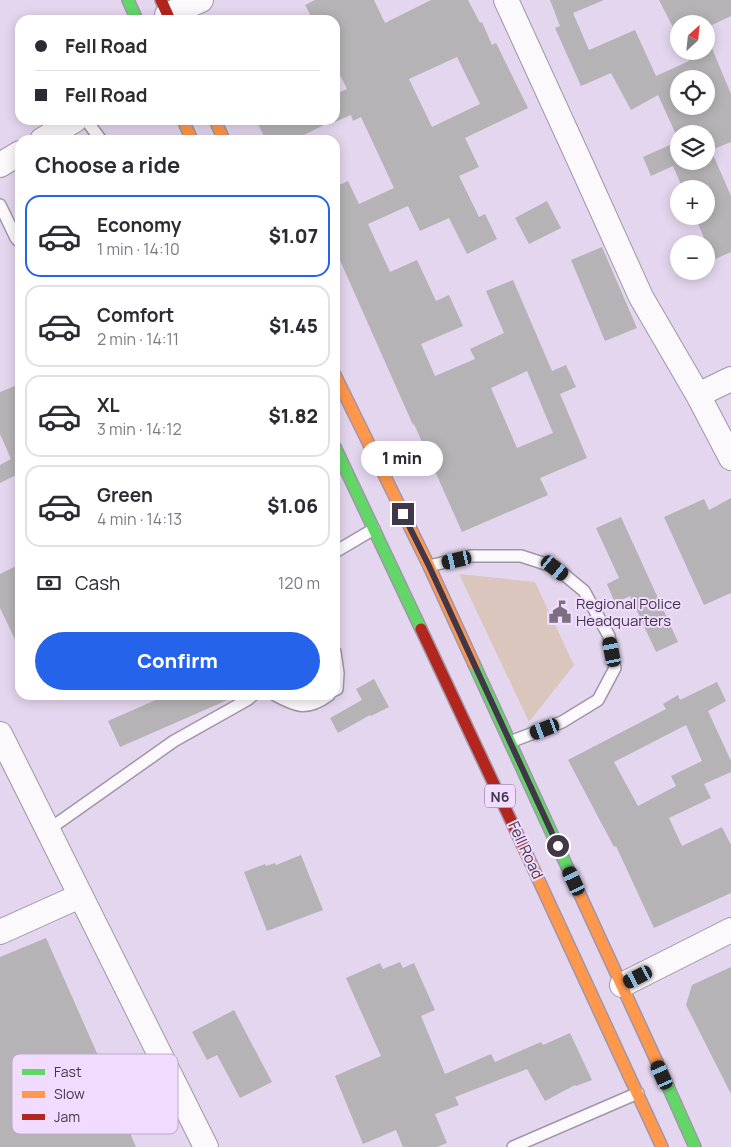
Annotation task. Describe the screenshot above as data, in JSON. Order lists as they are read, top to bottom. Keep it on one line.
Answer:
{"streets":{"main road":["N6","Fell Road"]},"places":{"public building":["Regional Police Headquarters"]},"legend":["Fast","Slow","Jam"],"north":"top right","page":{"map_buttons":["+","−"],"banner":["Fell Road","Fell Road"],"heading":"Choose a ride","list":[{"name":"Economy","note":"1 min · 14:10","value":"$1.07"},{"name":"Comfort","note":"2 min · 14:11","value":"$1.45"},{"name":"XL","note":"3 min · 14:12","value":"$1.82"},{"name":"Green","note":"4 min · 14:13","value":"$1.06"}],"bubble":"1 min","pay":["Cash","120 m"],"buttons":"Confirm"}}
